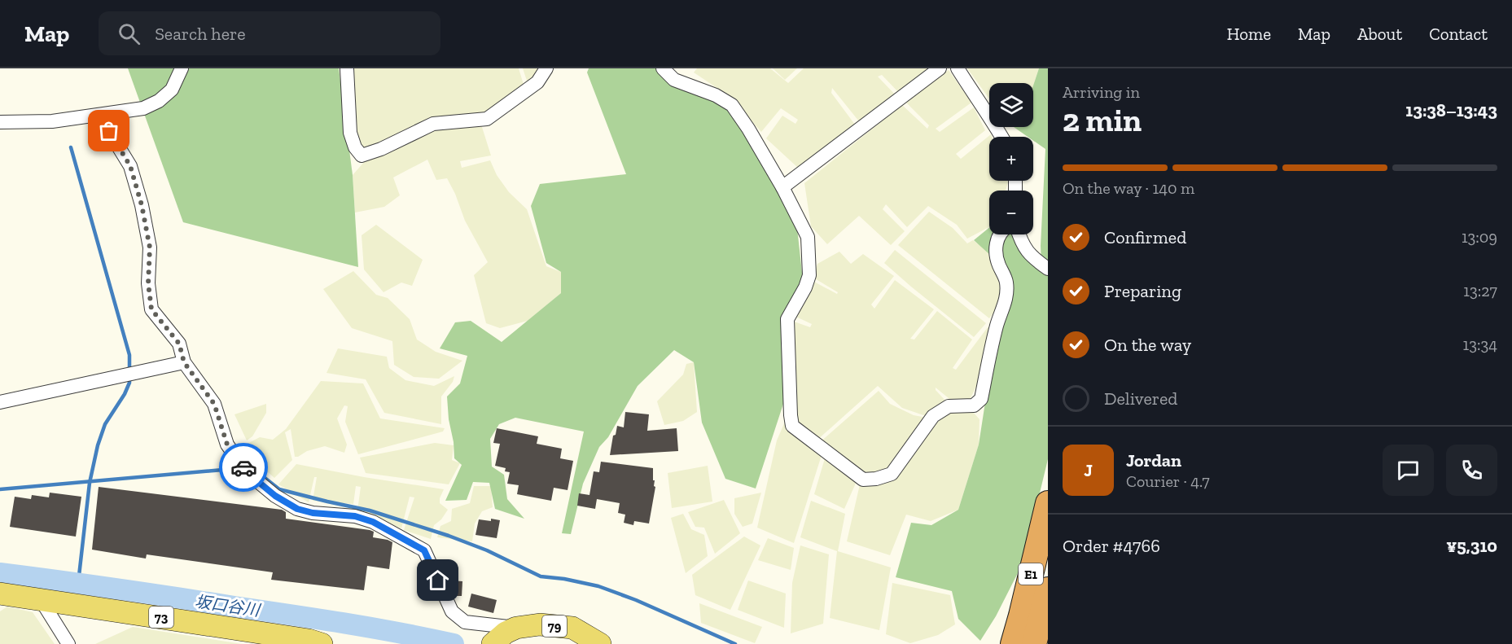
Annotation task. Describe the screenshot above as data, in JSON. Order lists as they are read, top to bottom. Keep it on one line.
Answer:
{"streets":{"highway":["E1"],"main road":["73","79"]},"water":["坂口谷川"],"page":{"header":"Map","search":"Search here","nav":["Home","Map","About","Contact"],"heading":["2 min","Arriving in","13:38–13:43"],"panel":["Jordan","Courier · 4.7","Order #4766","¥5,310"],"map_buttons":["+","−"],"bar":"On the way · 140 m","list":[["Confirmed","13:09"],["Preparing","13:27"],["On the way","13:34"],"Delivered"],"round":"J"}}
